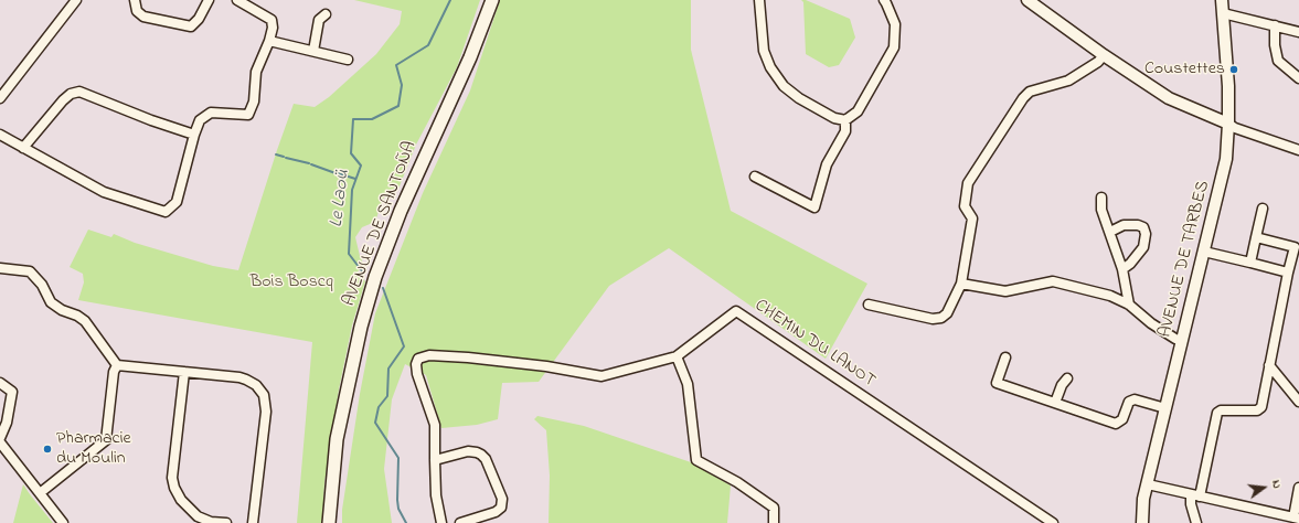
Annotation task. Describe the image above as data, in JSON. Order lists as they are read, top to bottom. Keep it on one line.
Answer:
{"streets":{"main road":["AVENUE DE SANTOÑA"],"street":["AVENUE DE TARBES","CHEMIN DU LANOT"]},"water":["Le Laoü"],"parks":["Bois Boscq"],"places":["Coustettes","Pharmacie du Moulin"],"north":"right"}
